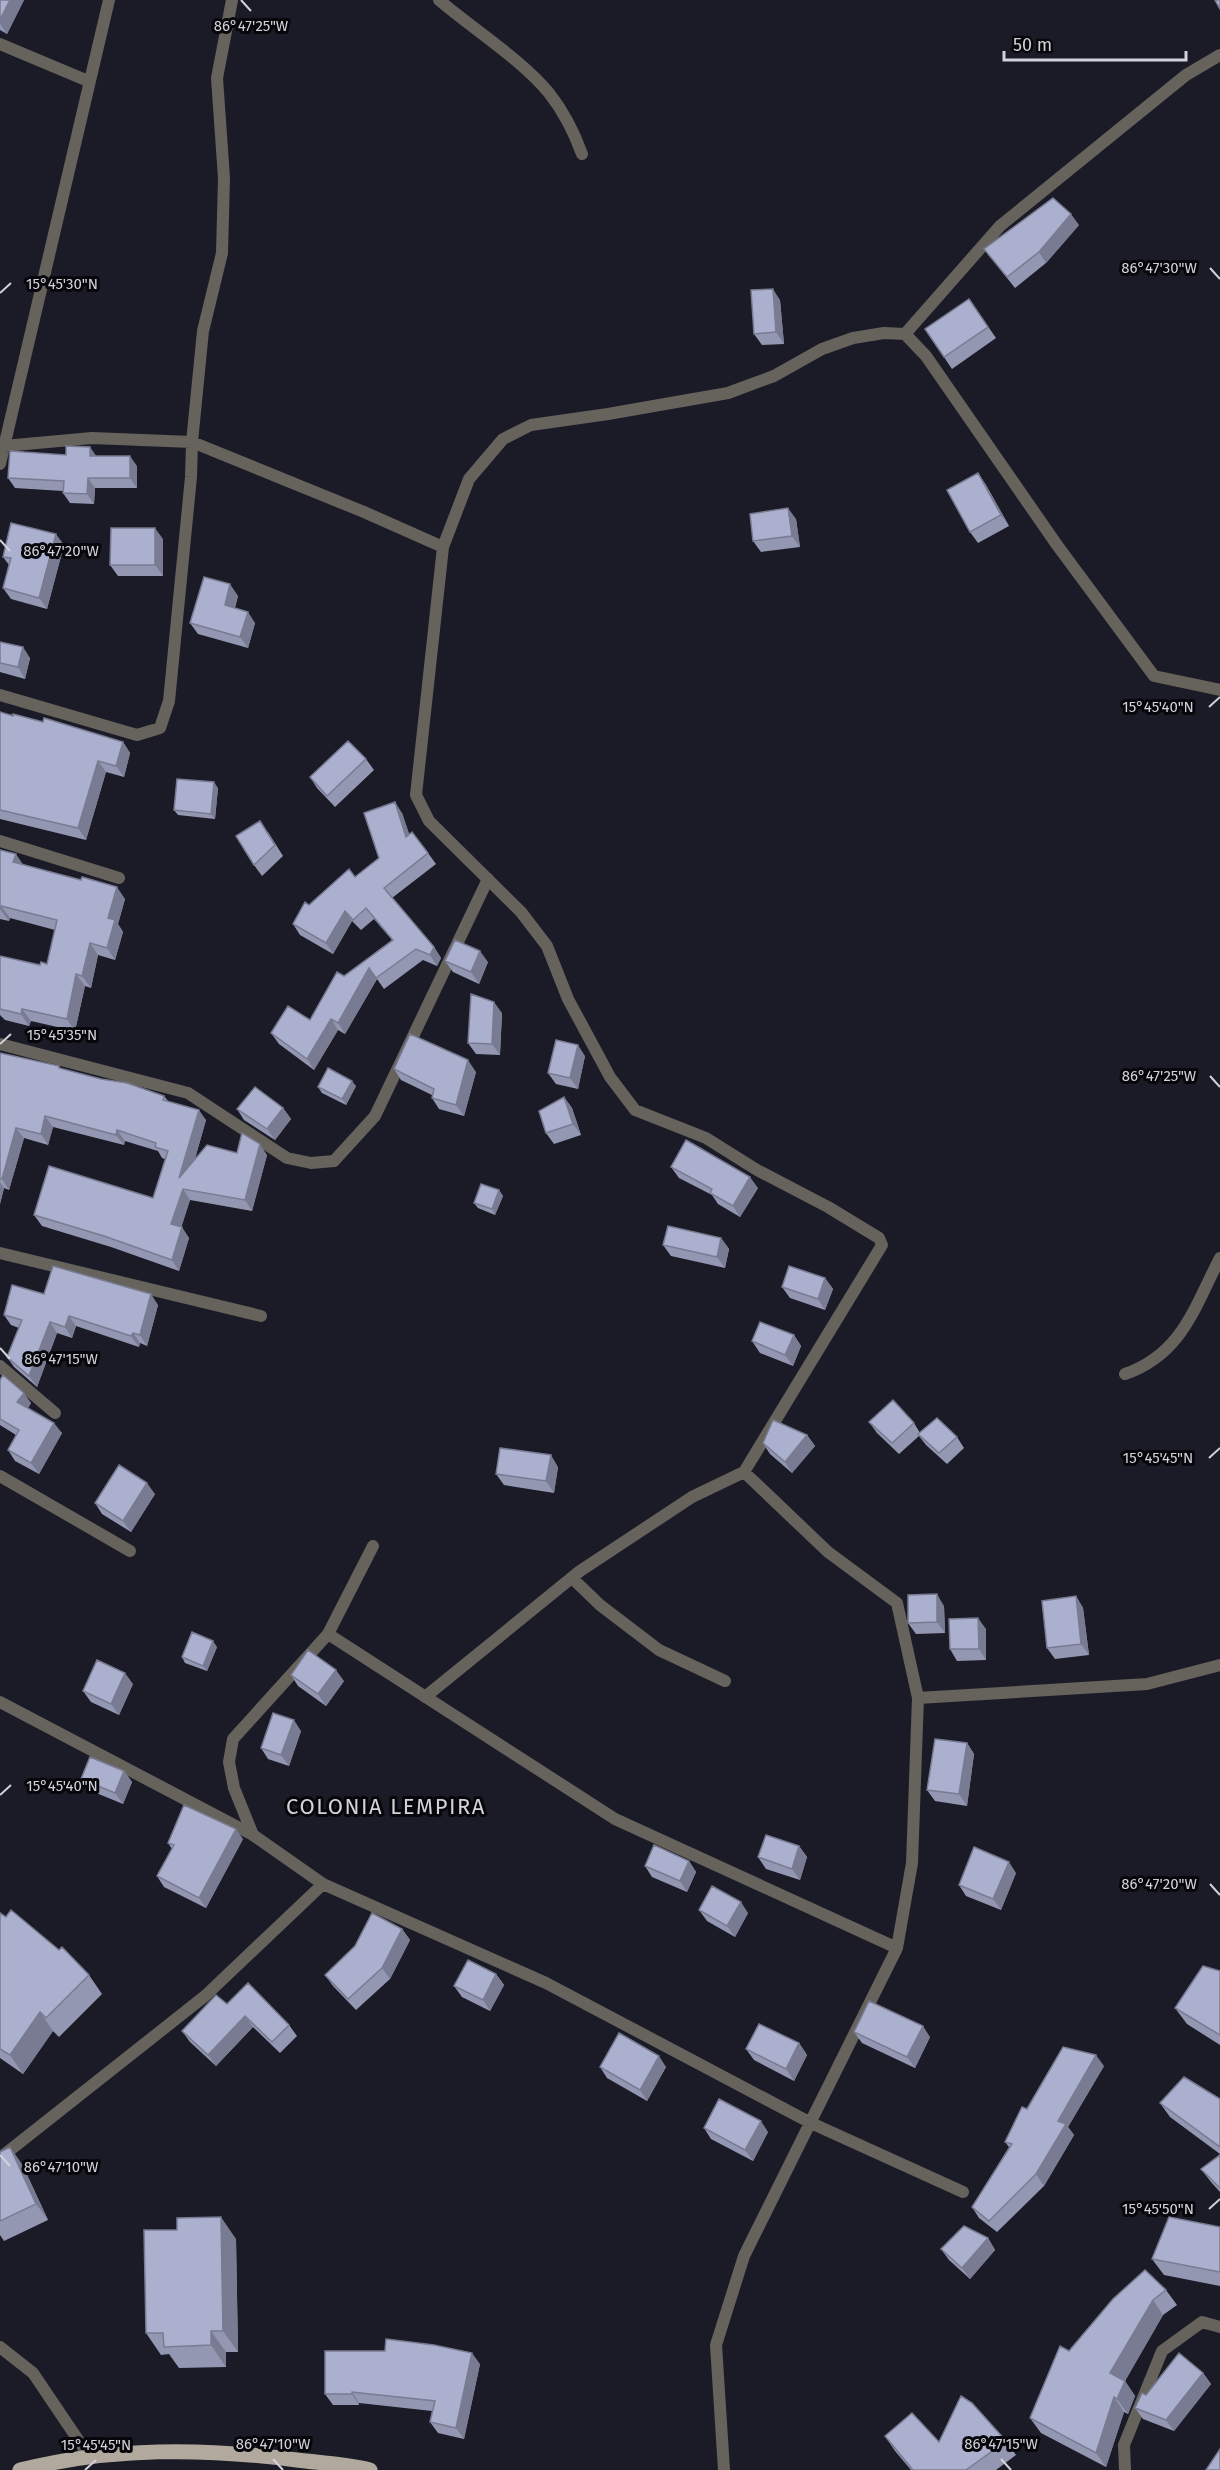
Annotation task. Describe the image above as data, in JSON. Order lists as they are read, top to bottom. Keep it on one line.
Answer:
{"districts":["COLONIA LEMPIRA"],"scale_bar":"50 m","coordinates":["86°47'25\"W","86°47'30\"W","15°45'30\"N","86°47'20\"W","15°45'40\"N","15°45'35\"N","86°47'15\"W","15°45'45\"N","86°47'10\"W","15°45'50\"N"]}
